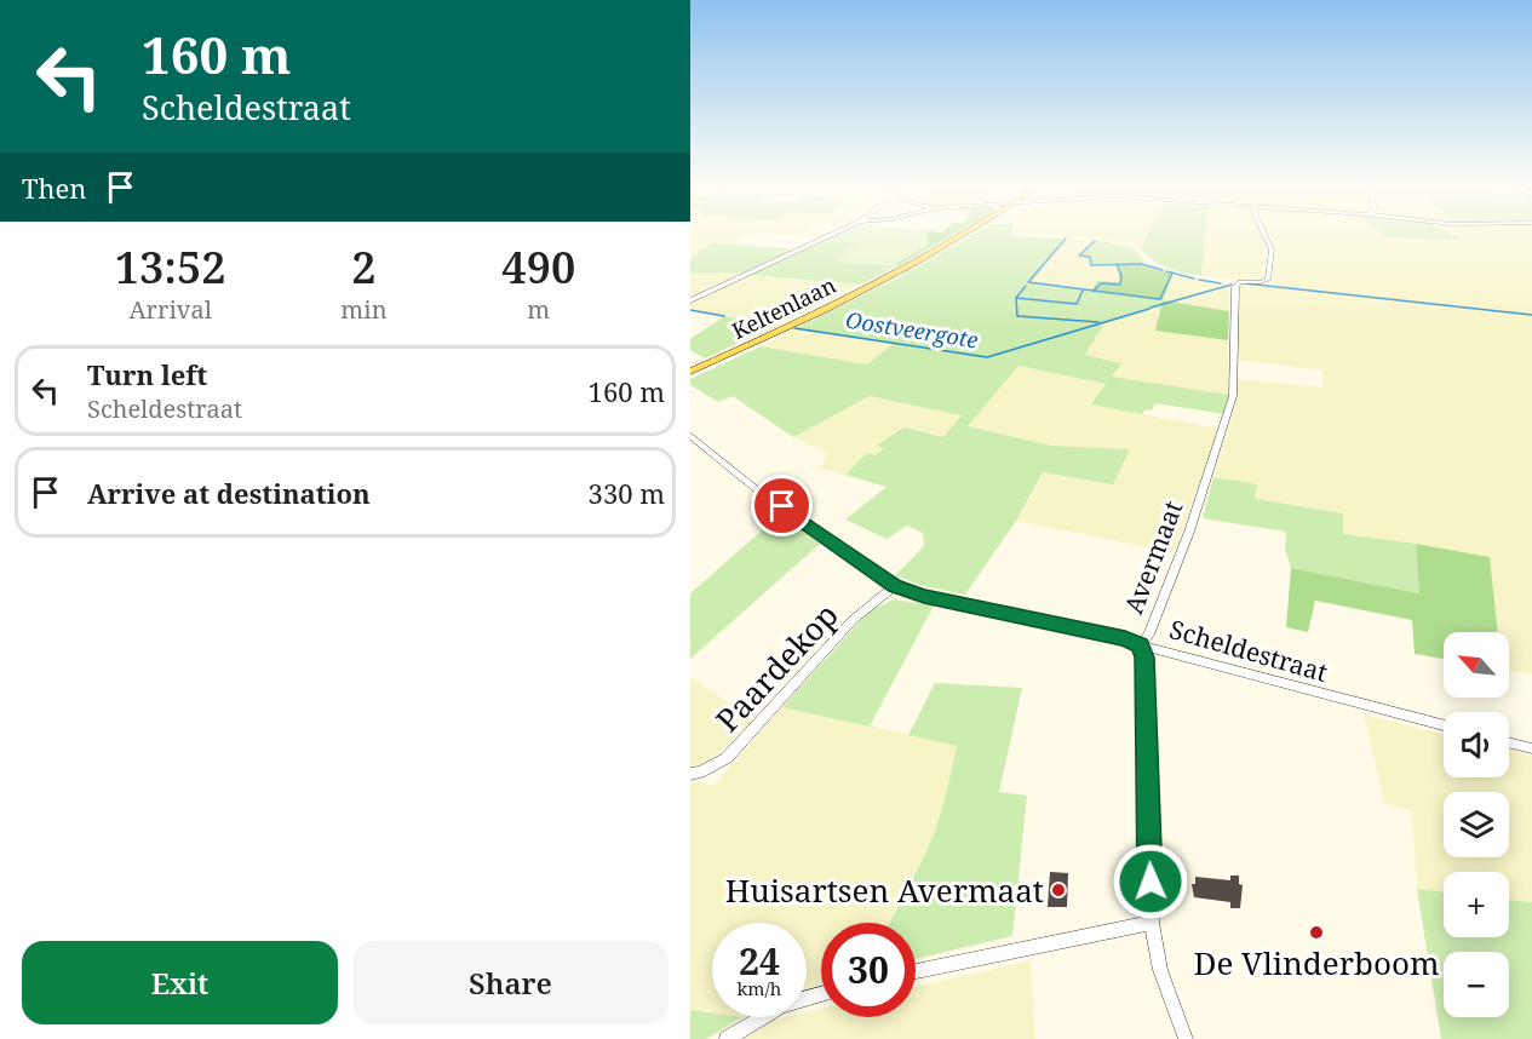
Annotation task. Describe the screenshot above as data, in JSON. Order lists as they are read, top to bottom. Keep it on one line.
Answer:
{"streets":{"main road":["Keltenlaan"],"street":["Avermaat","Scheldestraat","Paardekop"]},"crossings":[["Avermaat","Scheldestraat"],["Scheldestraat","Paardekop"]],"water":["Oostveergote"],"places":["Huisartsen Avermaat","De Vlinderboom"],"north":"top left","page":{"turn":["160 m","Scheldestraat"],"then":"Then","eta":["13:52","Arrival","2","min","490","m"],"list":[{"name":"Turn left","note":"Scheldestraat","value":"160 m"},{"name":"Arrive at destination","value":"330 m"}],"map_buttons":["+","−"],"speed":"24 km/h","limit":"30","buttons":["Exit","Share"]}}
